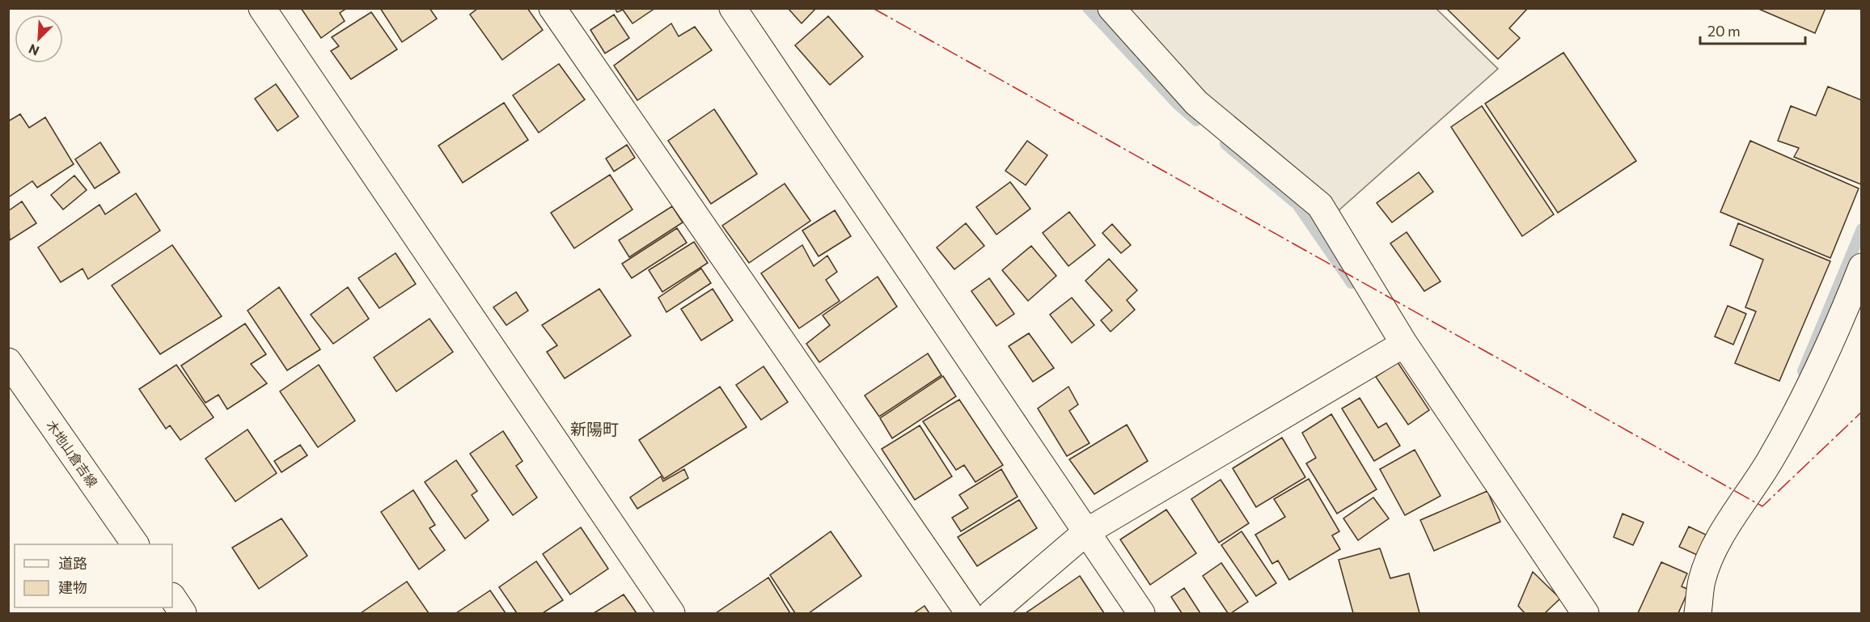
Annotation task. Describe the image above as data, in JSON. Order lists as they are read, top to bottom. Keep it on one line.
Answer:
{"streets":{"street":["木地山倉吉線"]},"districts":["新陽町"],"legend":["道路","建物"],"scale_bar":"20 m","north":"bottom left"}
